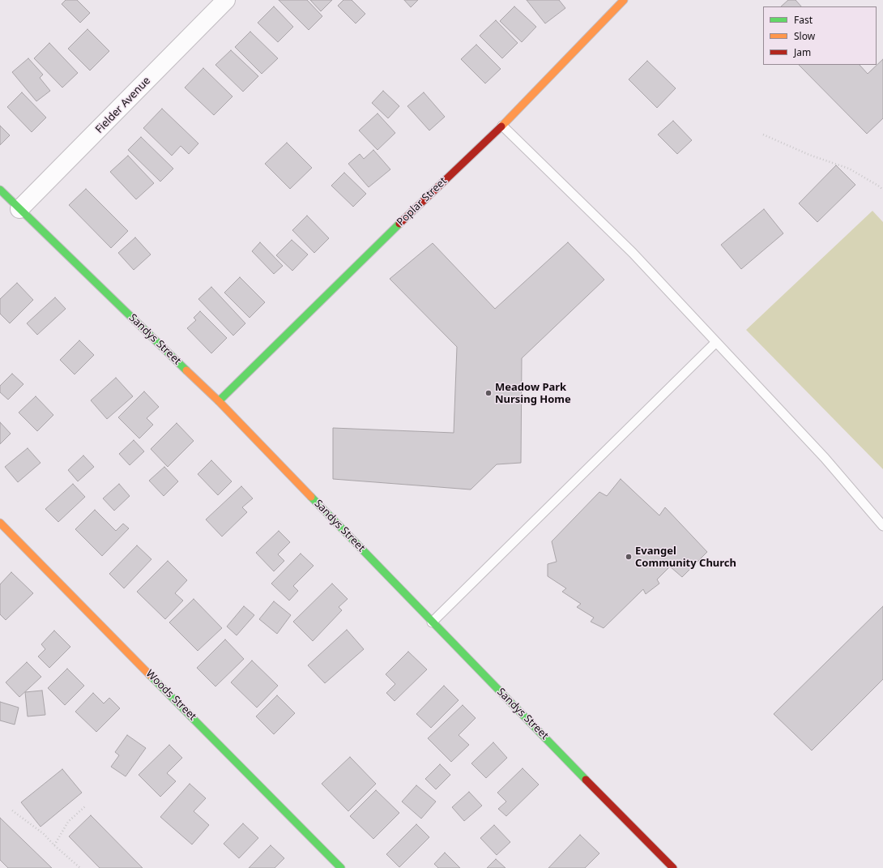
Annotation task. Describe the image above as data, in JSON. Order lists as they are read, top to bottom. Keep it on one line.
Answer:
{"streets":{"street":["Fielder Avenue","Poplar Street","Sandys Street","Woods Street"]},"crossings":[["Fielder Avenue","Sandys Street"],["Poplar Street","Sandys Street"]],"places":["Meadow Park Nursing Home","Evangel Community Church"],"legend":["Fast","Slow","Jam"]}
